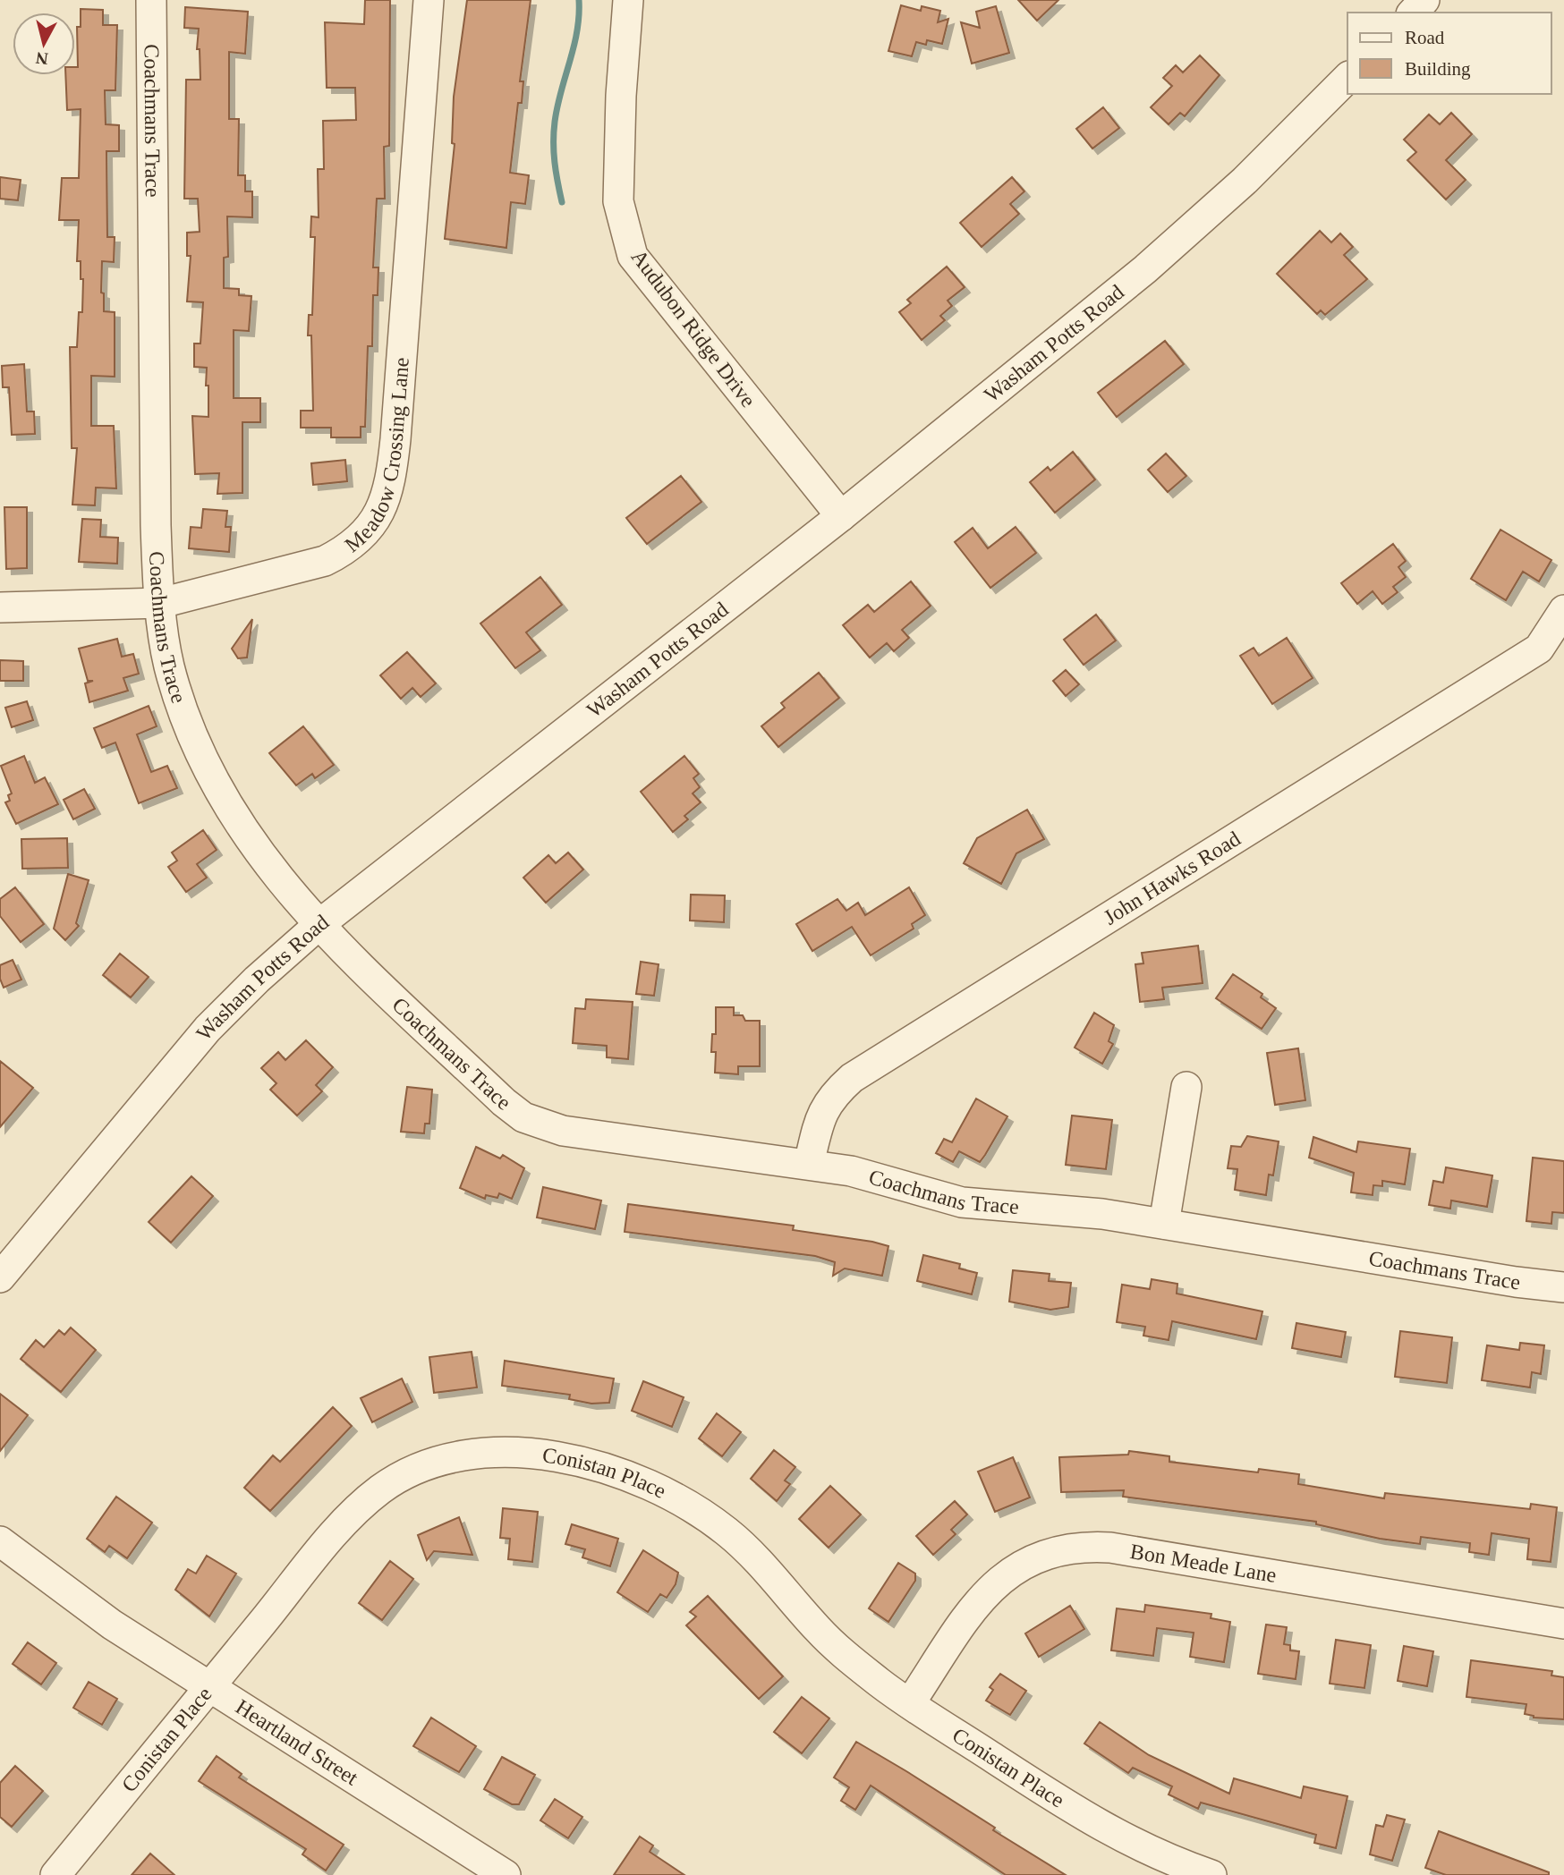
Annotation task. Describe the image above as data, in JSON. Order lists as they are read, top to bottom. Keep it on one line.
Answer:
{"streets":{"street":["Coachmans Trace","Audubon Ridge Drive","Washam Potts Road","Meadow Crossing Lane","John Hawks Road","Conistan Place","Bon Meade Lane","Heartland Street"]},"crossings":[["Coachmans Trace","Washam Potts Road"],["Coachmans Trace","Meadow Crossing Lane"],["Coachmans Trace","John Hawks Road"],["Audubon Ridge Drive","Washam Potts Road"],["Conistan Place","Bon Meade Lane"],["Conistan Place","Heartland Street"]],"legend":["Road","Building"],"north":"bottom"}
